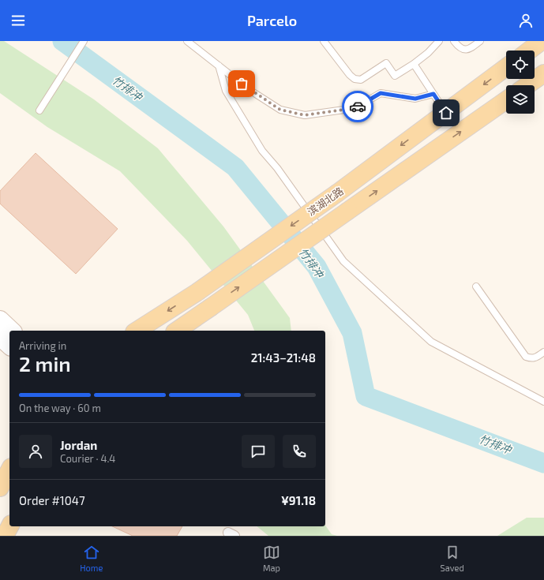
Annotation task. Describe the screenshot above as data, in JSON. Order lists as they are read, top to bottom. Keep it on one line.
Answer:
{"streets":{"main road":["滨湖北路"]},"water":["竹排冲"],"page":{"header":"Parcelo","heading":["2 min","Arriving in","21:43–21:48"],"panel":["Jordan","Courier · 4.4","Order #1047","¥91.18"],"bar":"On the way · 60 m","tabs":["Home","Map","Saved"]}}
